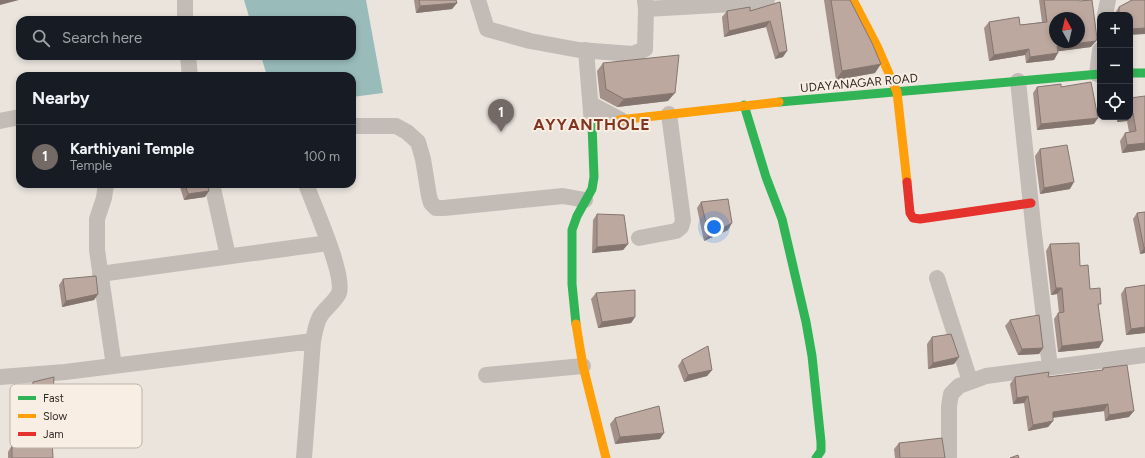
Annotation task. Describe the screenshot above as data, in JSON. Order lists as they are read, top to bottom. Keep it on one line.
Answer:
{"streets":{"street":["UDAYANAGAR ROAD"]},"districts":["AYYANTHOLE"],"legend":["Fast","Slow","Jam"],"north":"top","page":{"map_buttons":["+","−"],"search":"Search here","heading":"Nearby","pins":"1","list":[{"mark":"1","name":"Karthiyani Temple","note":"Temple","value":"100 m"}]}}
